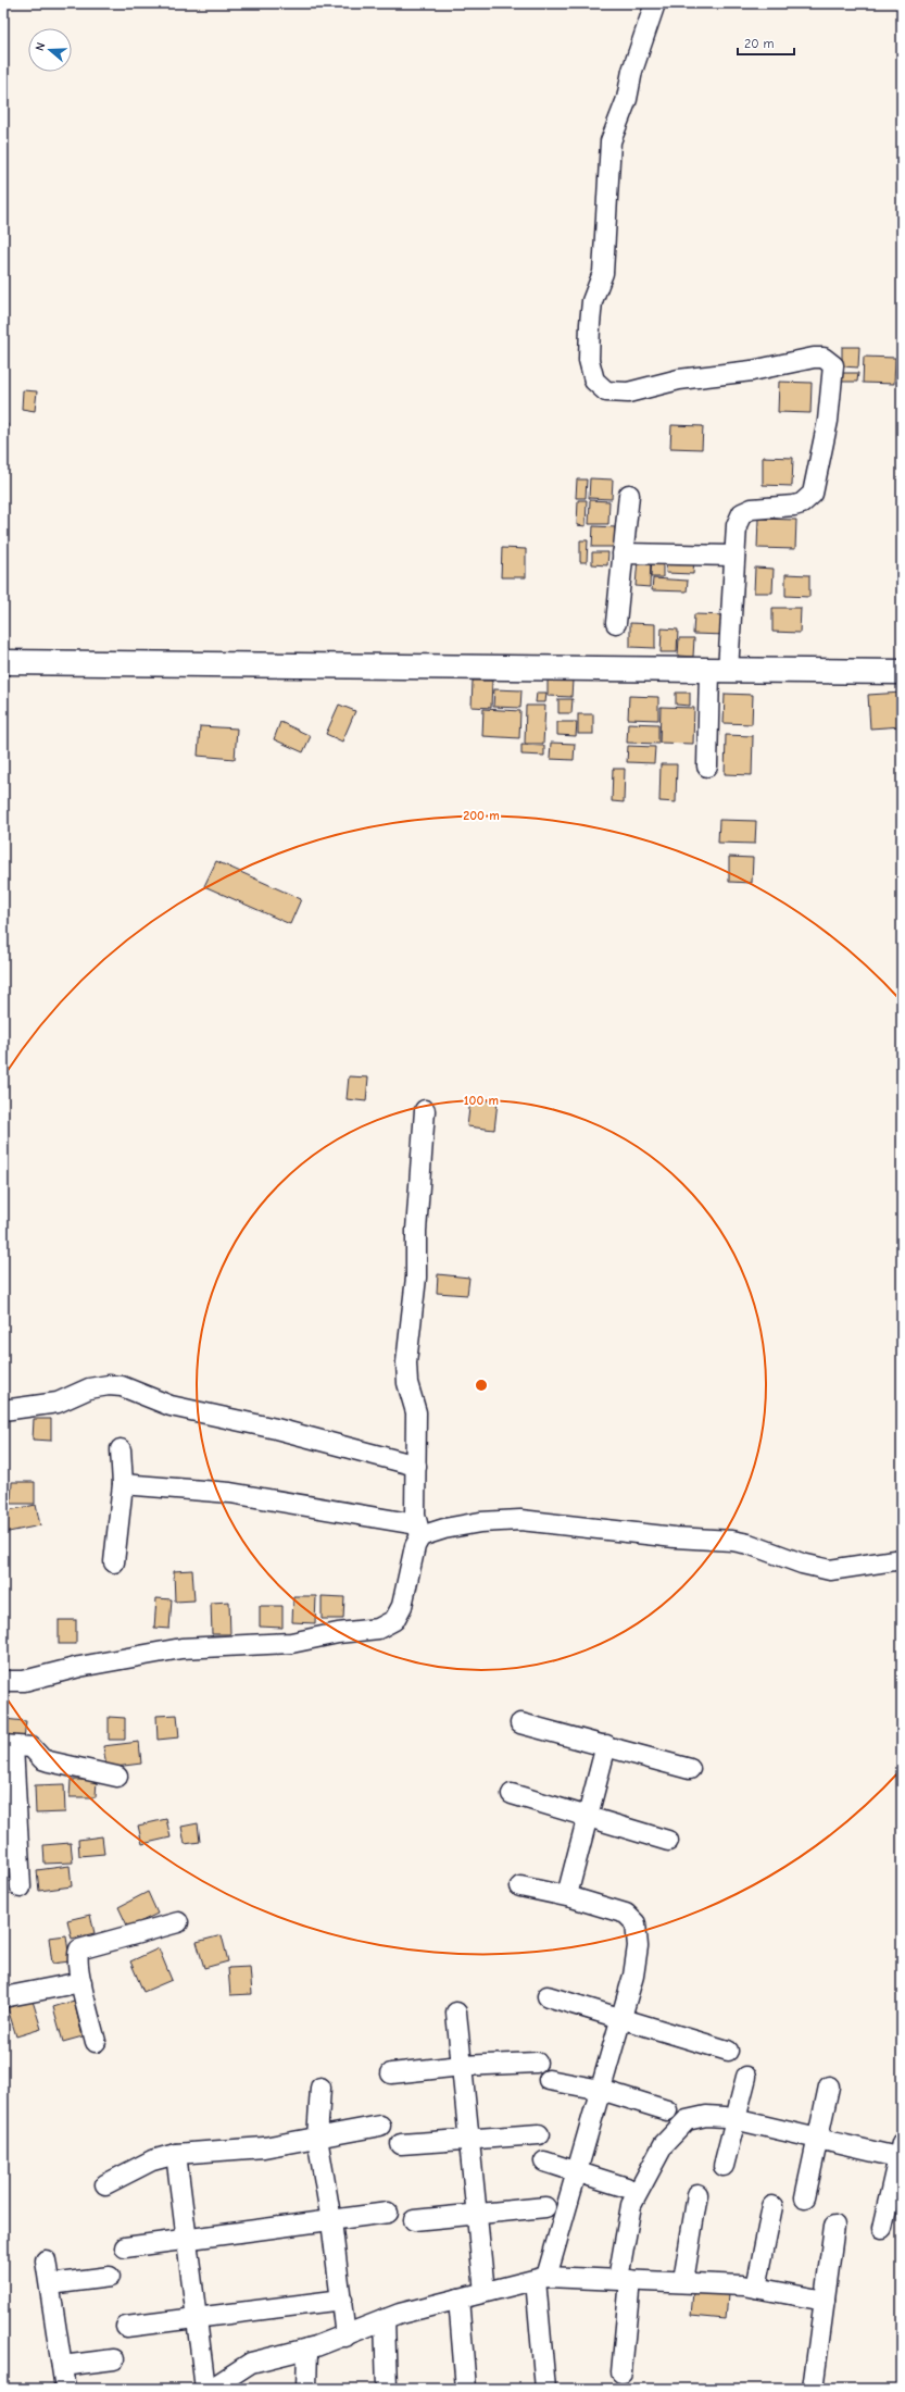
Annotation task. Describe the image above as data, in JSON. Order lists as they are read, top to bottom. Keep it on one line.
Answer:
{"scale_bar":"20 m","north":"left","rings":["200 m","100 m"]}
